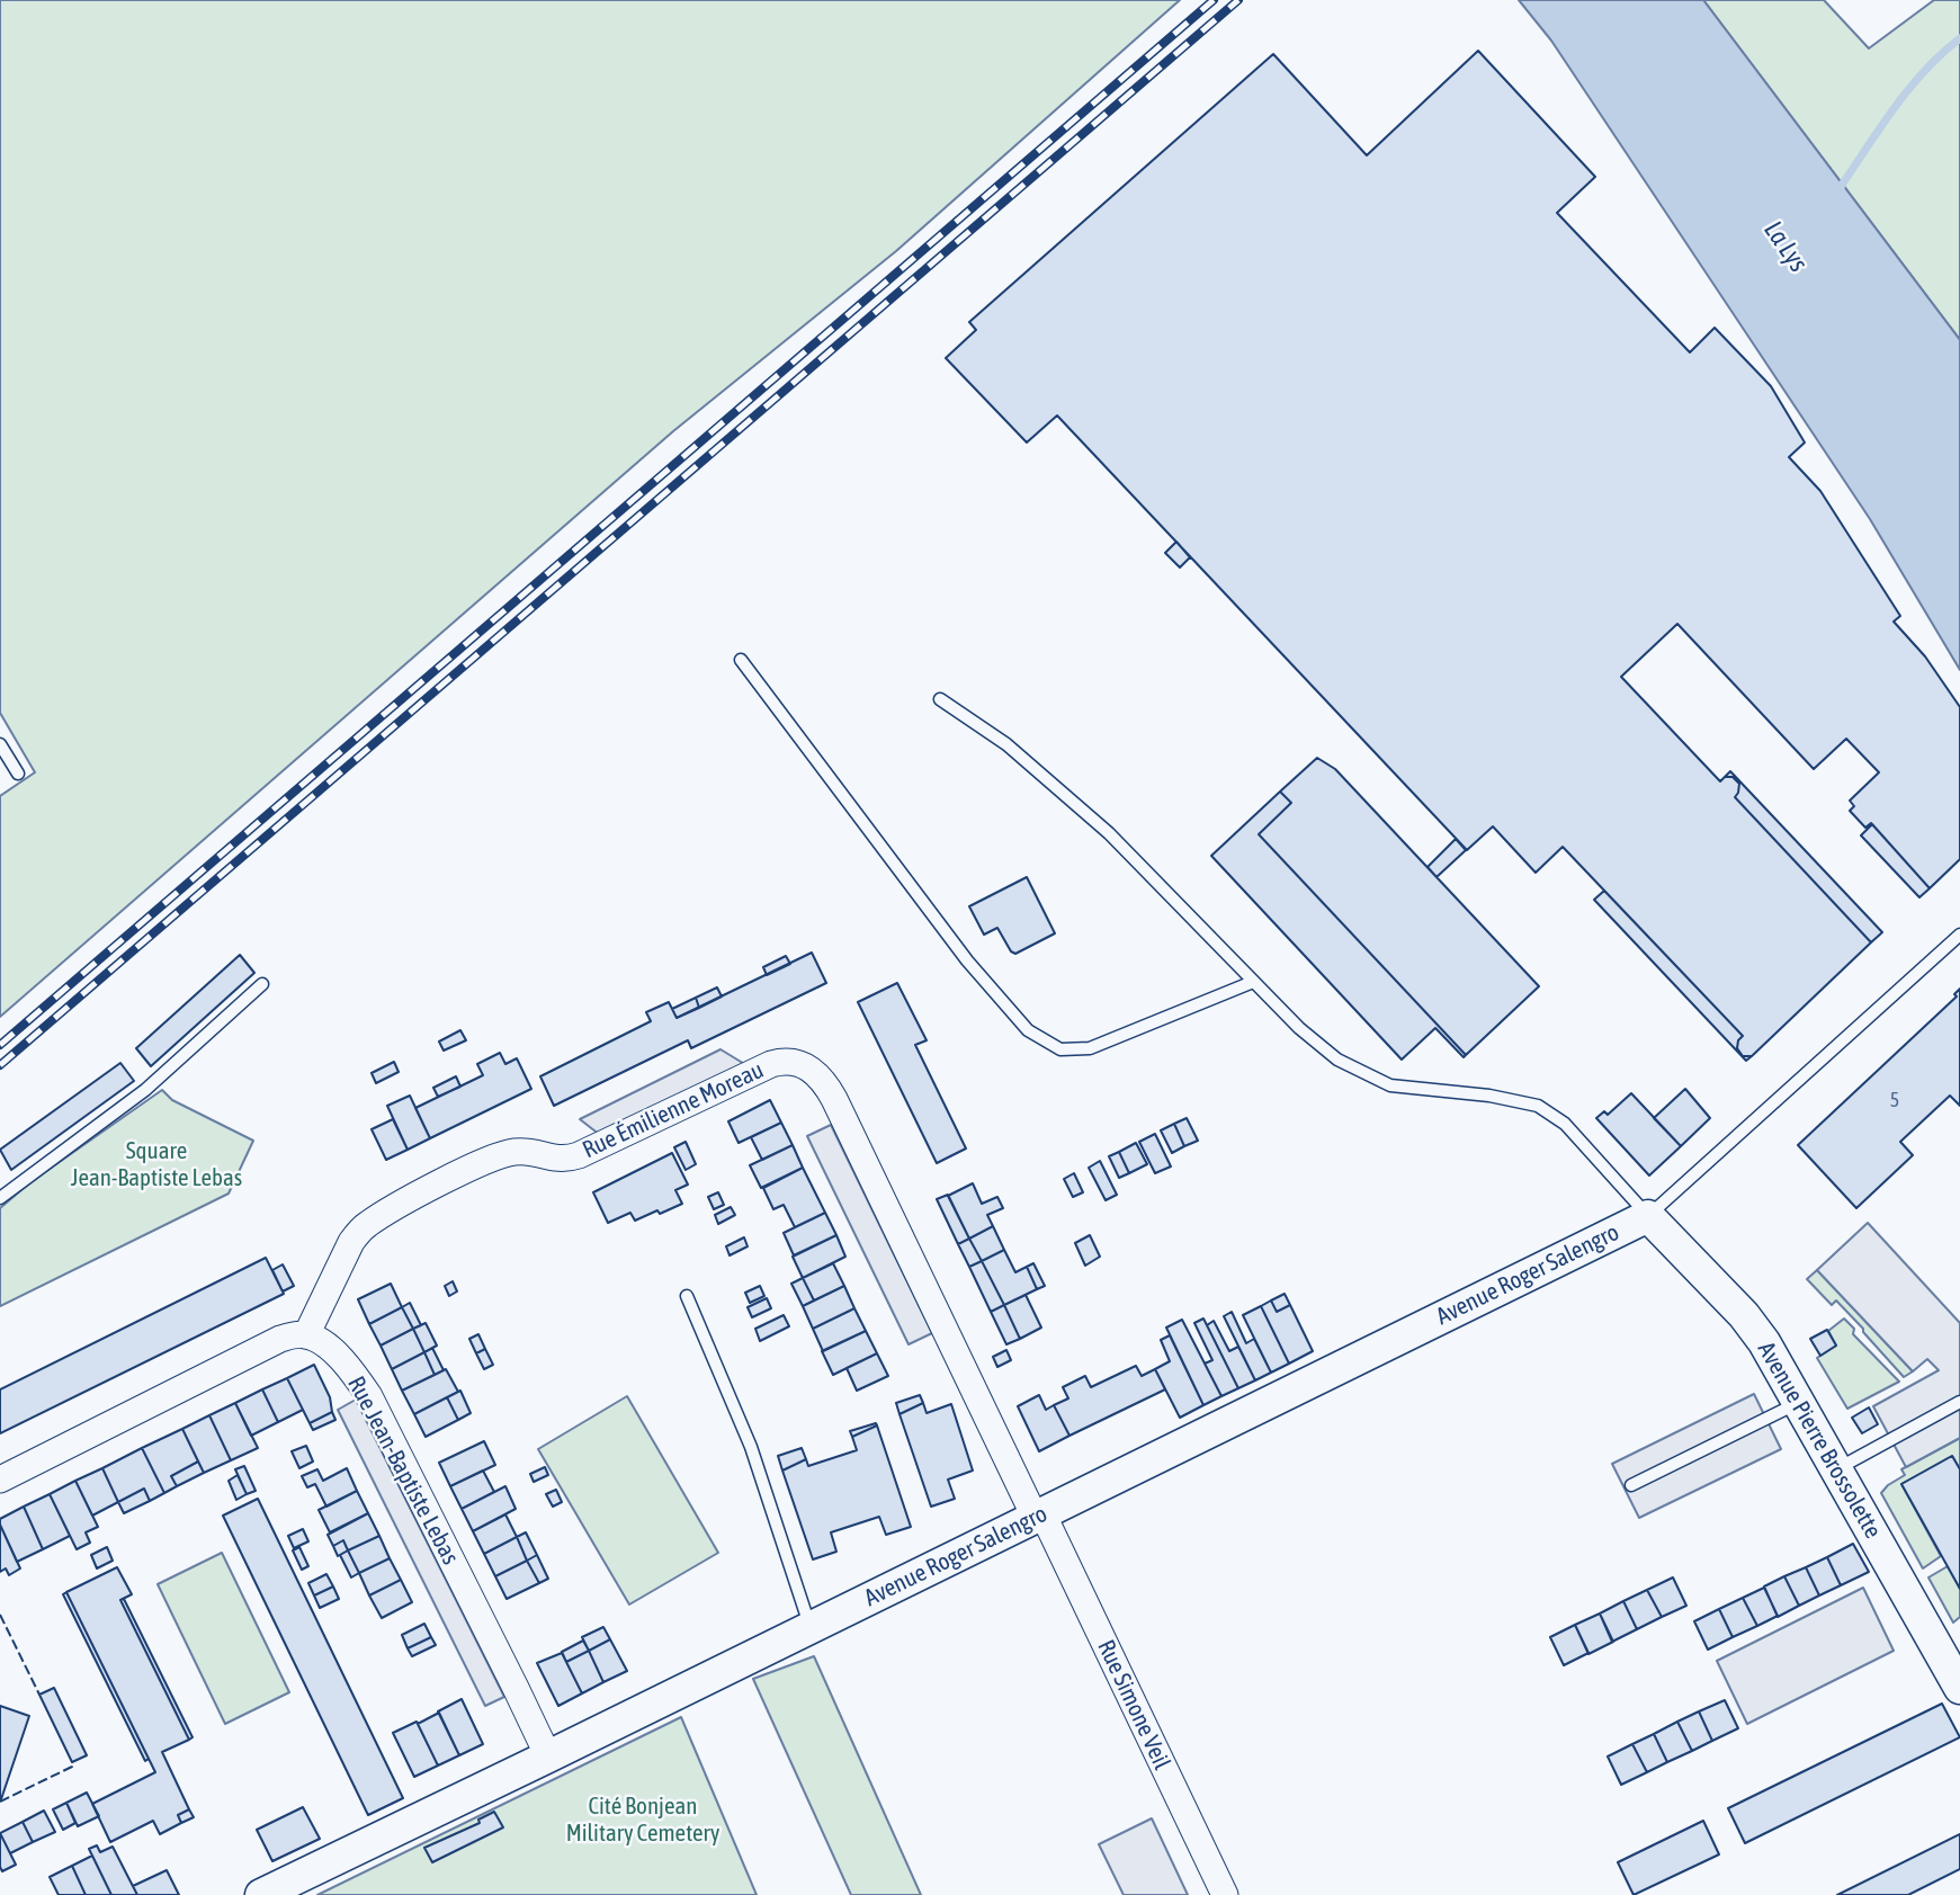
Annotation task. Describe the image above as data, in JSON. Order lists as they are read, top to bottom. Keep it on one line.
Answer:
{"streets":{"street":["Rue Émilienne Moreau","Avenue Roger Salengro","Avenue Pierre Brossolette","Rue Jean-Baptiste Lebas","Rue Simone Veil"]},"crossings":[["Rue Émilienne Moreau","Avenue Roger Salengro"],["Rue Émilienne Moreau","Rue Jean-Baptiste Lebas"],["Rue Émilienne Moreau","Rue Simone Veil"],["Avenue Roger Salengro","Avenue Pierre Brossolette"],["Avenue Roger Salengro","Rue Jean-Baptiste Lebas"],["Avenue Roger Salengro","Rue Simone Veil"]],"water":["La Lys"],"parks":["Square Jean-Baptiste Lebas","Cité Bonjean Military Cemetery"],"house_numbers":["5"]}
